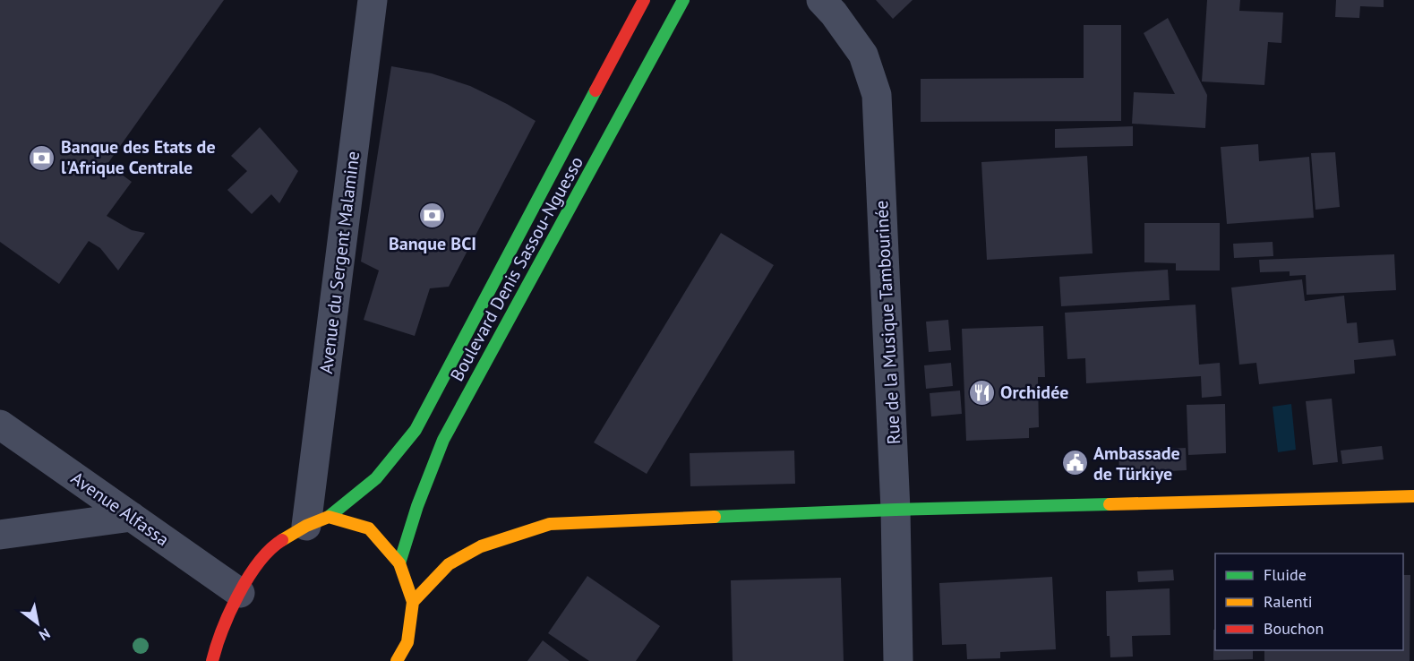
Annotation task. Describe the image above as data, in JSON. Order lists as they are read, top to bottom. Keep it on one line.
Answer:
{"streets":{"main road":["Boulevard Denis Sassou-Nguesso"],"street":["Avenue du Sergent Malamine","Rue de la Musique Tambourinée","Avenue Alfassa"]},"crossings":[["Avenue du Sergent Malamine","Boulevard Denis Sassou-Nguesso"],["Boulevard Denis Sassou-Nguesso","Avenue Alfassa"]],"places":{"bank":["Banque des Etats de l'Afrique Centrale","Banque BCI"],"restaurant":["Orchidée"],"public building":["Ambassade de Türkiye"]},"legend":["Fluide","Ralenti","Bouchon"],"north":"bottom right"}
